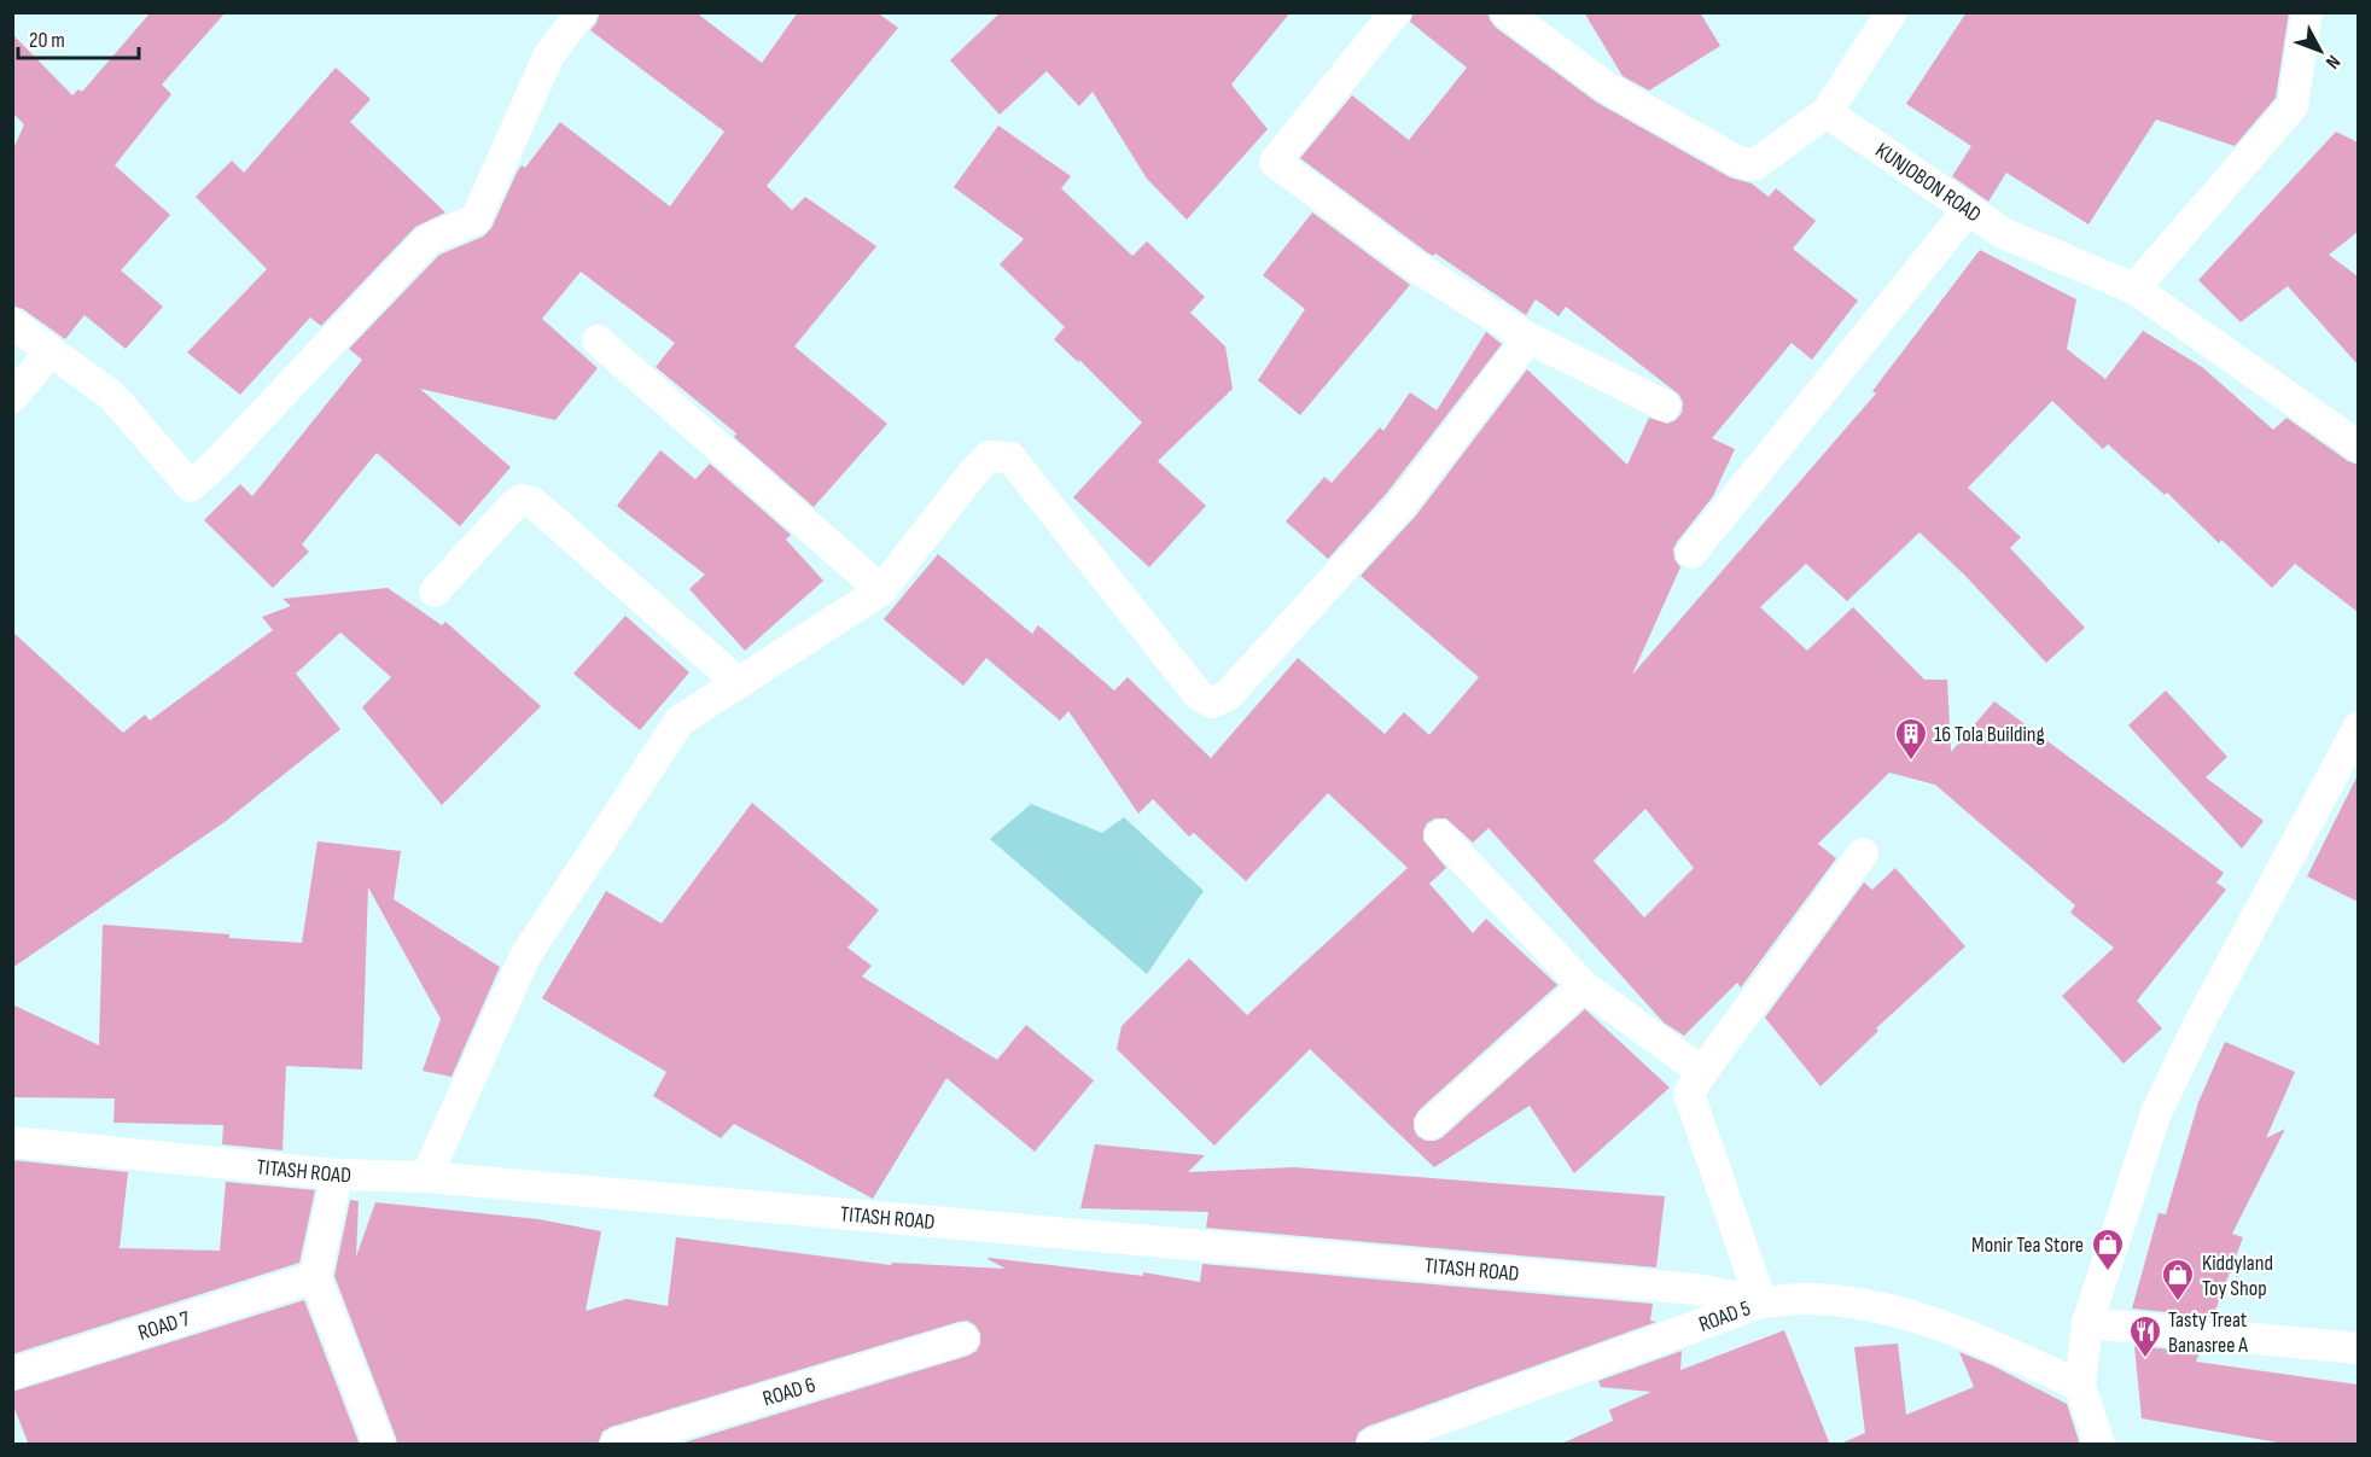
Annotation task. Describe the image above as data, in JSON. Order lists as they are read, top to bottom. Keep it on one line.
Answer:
{"streets":{"street":["KUNJOBON ROAD","TITASH ROAD","ROAD 5","ROAD 7","ROAD 6"]},"crossings":[["TITASH ROAD","ROAD 5"]],"places":{"building":["16 Tola Building"],"shop":["Monir Tea Store","Kiddyland Toy Shop"],"restaurant":["Tasty Treat Banasree A"]},"scale_bar":"20 m","north":"bottom right"}
